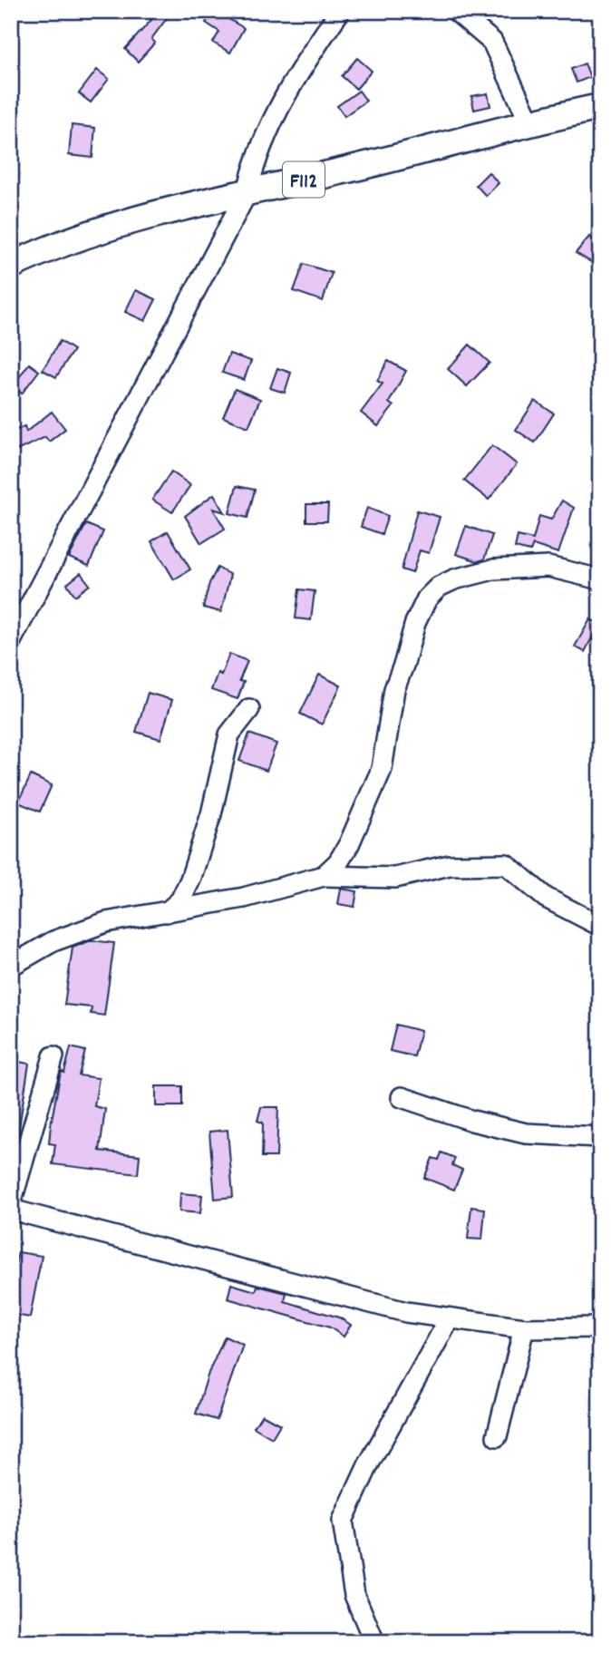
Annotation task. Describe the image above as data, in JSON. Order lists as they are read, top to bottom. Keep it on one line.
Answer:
{"streets":{"main road":["F112"]}}
